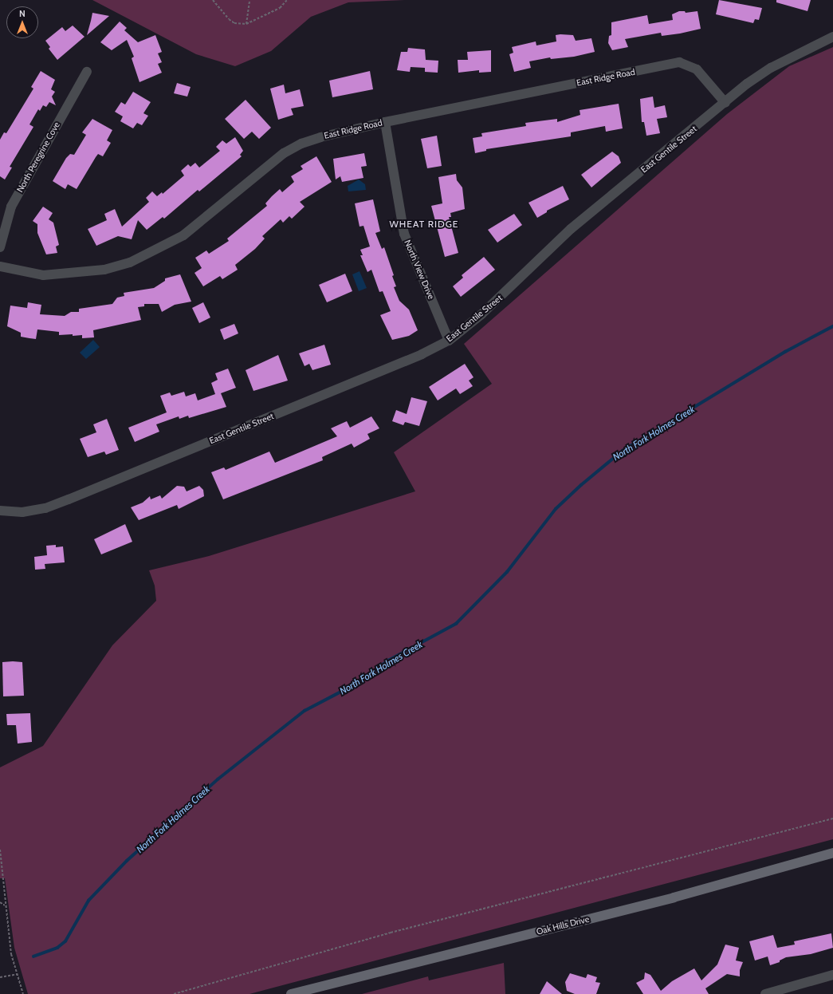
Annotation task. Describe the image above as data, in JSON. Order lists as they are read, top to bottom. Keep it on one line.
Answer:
{"streets":{"main road":["Oak Hills Drive"],"street":["East Ridge Road","East Gentile Street","North Peregrine Cove","North View Drive"]},"crossings":[["East Ridge Road","East Gentile Street"],["East Ridge Road","North View Drive"],["East Gentile Street","North View Drive"]],"districts":["WHEAT RIDGE"],"water":["North Fork Holmes Creek"],"north":"top"}
